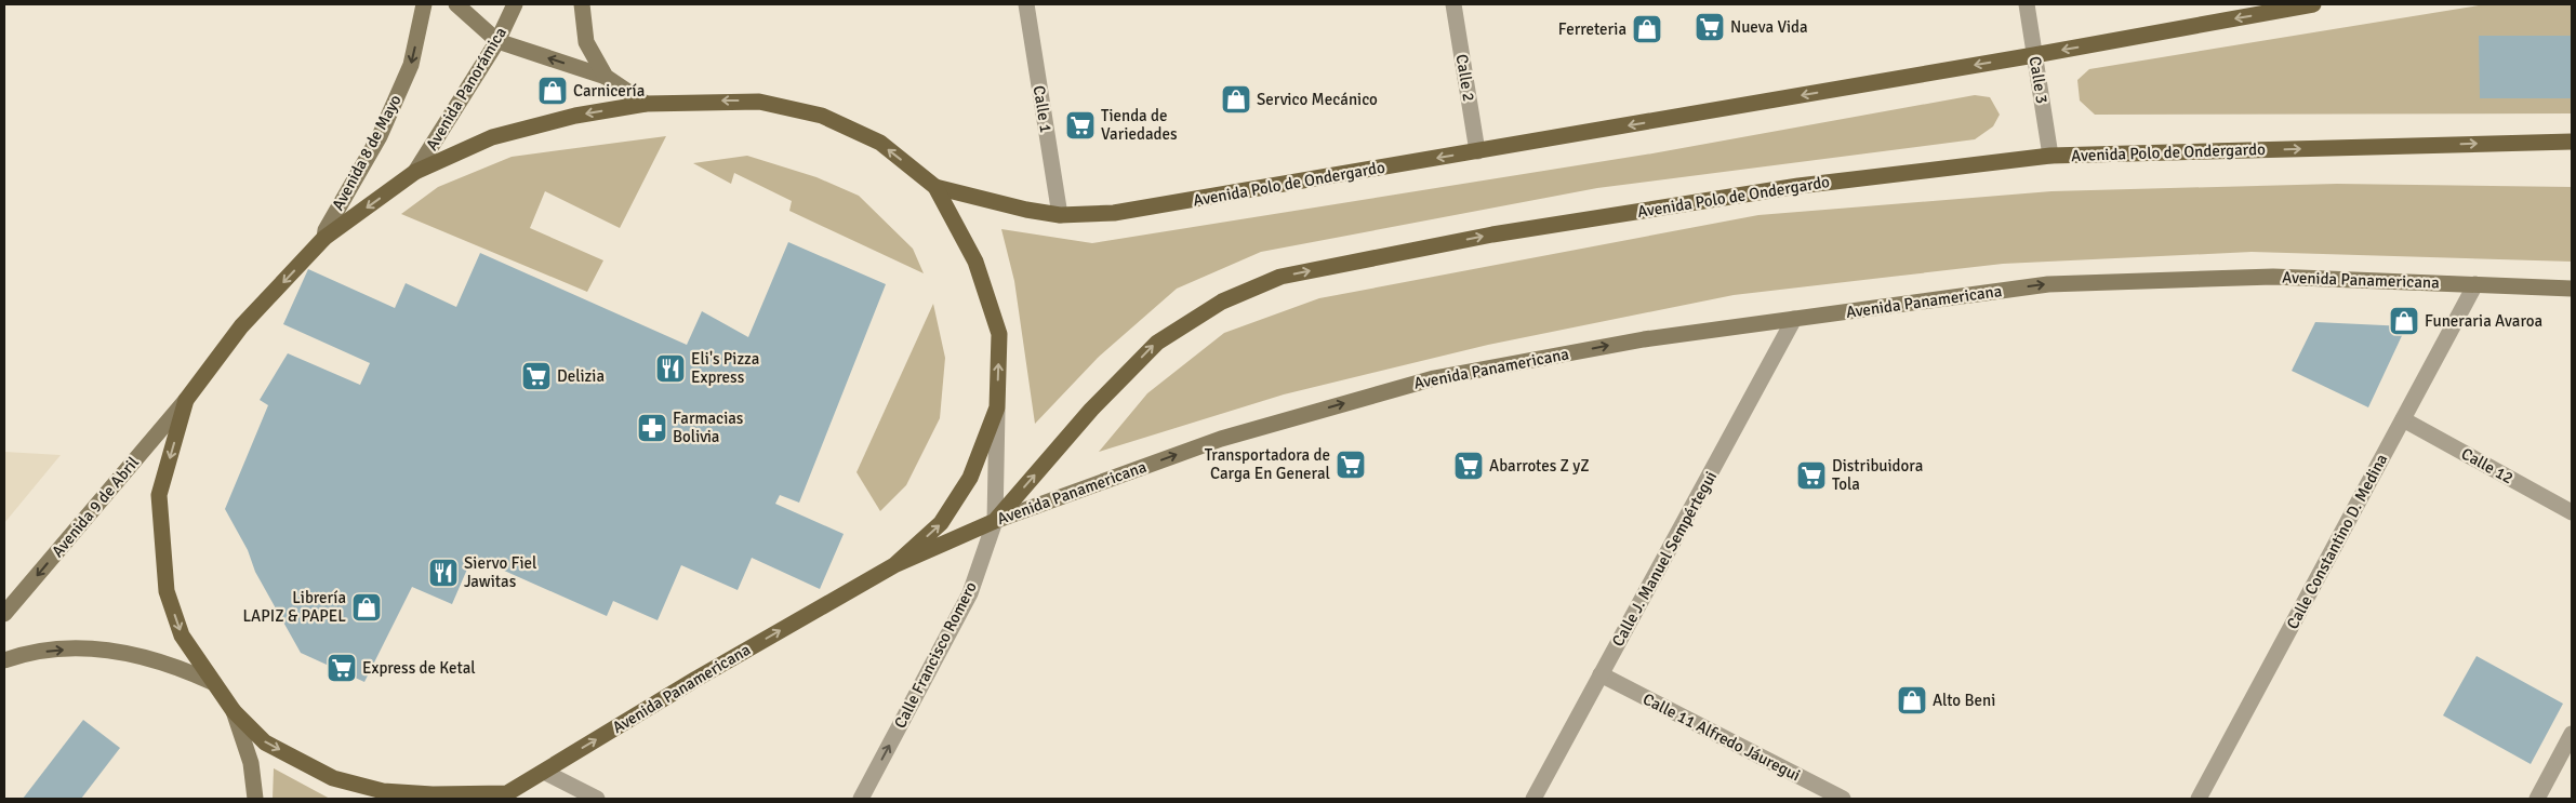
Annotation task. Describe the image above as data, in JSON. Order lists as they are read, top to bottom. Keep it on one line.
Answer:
{"streets":{"main road":["Avenida Polo de Ondergardo","Avenida Panamericana"],"street":["Calle 2","Calle 3","Avenida Panorámica","Calle 1","Avenida 8 de Mayo","Calle 12","Avenida 9 de Abril","Calle Constantino D. Medina","Calle J. Manuel Sempértegui","Calle Francisco Romero","Calle 11 Alfredo Jáuregui"]},"crossings":[["Calle 2","Avenida Polo de Ondergardo"],["Calle 3","Avenida Polo de Ondergardo"],["Calle 1","Avenida Polo de Ondergardo"],["Avenida Polo de Ondergardo","Avenida Panamericana"],["Avenida Polo de Ondergardo","Calle Francisco Romero"],["Avenida Panamericana","Calle Constantino D. Medina"],["Avenida Panamericana","Calle J. Manuel Sempértegui"],["Avenida Panamericana","Calle Francisco Romero"],["Calle 12","Calle Constantino D. Medina"],["Calle J. Manuel Sempértegui","Calle 11 Alfredo Jáuregui"]],"one_way":["Avenida 8 de Mayo","Avenida Panamericana","Avenida 9 de Abril","Calle Francisco Romero"],"places":{"supermarket":["Nueva Vida","Tienda de Variedades","Delizia","Transportadora de Carga En General","Abarrotes Z yZ","Distribuidora Tola","Express de Ketal"],"shop":["Ferreteria","Carnicería","Servico Mecánico","Funeraria Avaroa","Librería LAPIZ & PAPEL","Alto Beni"],"restaurant":["Eli's Pizza Express","Siervo Fiel Jawitas"],"pharmacy":["Farmacias Bolivia"]}}
